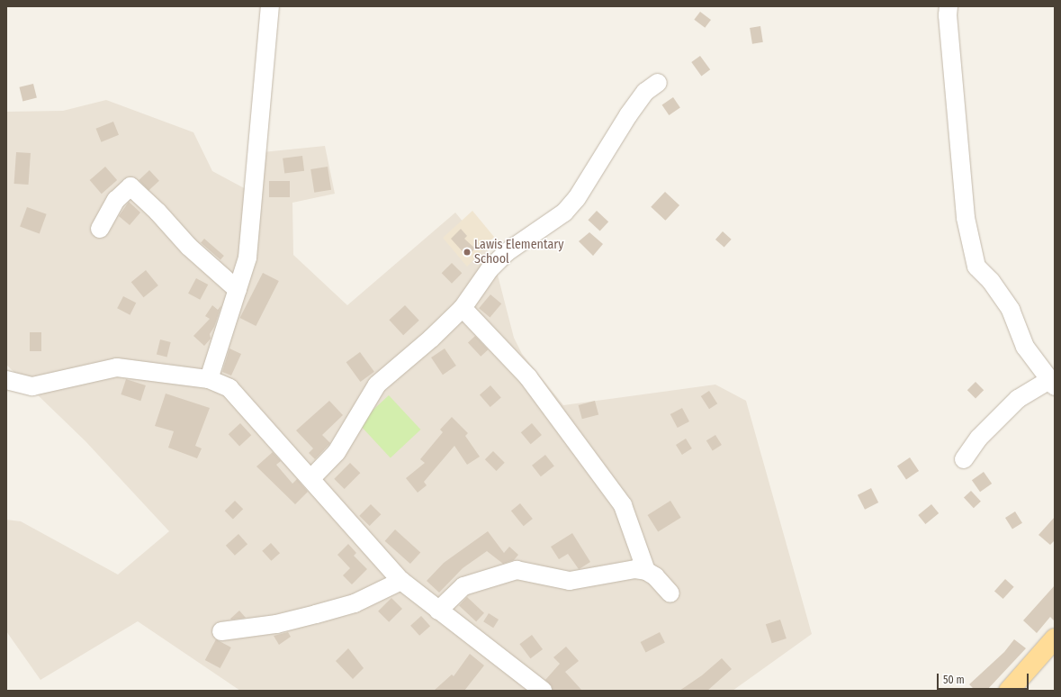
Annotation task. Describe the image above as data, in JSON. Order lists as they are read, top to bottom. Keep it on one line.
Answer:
{"places":["Lawis Elementary School"],"scale_bar":"50 m"}
